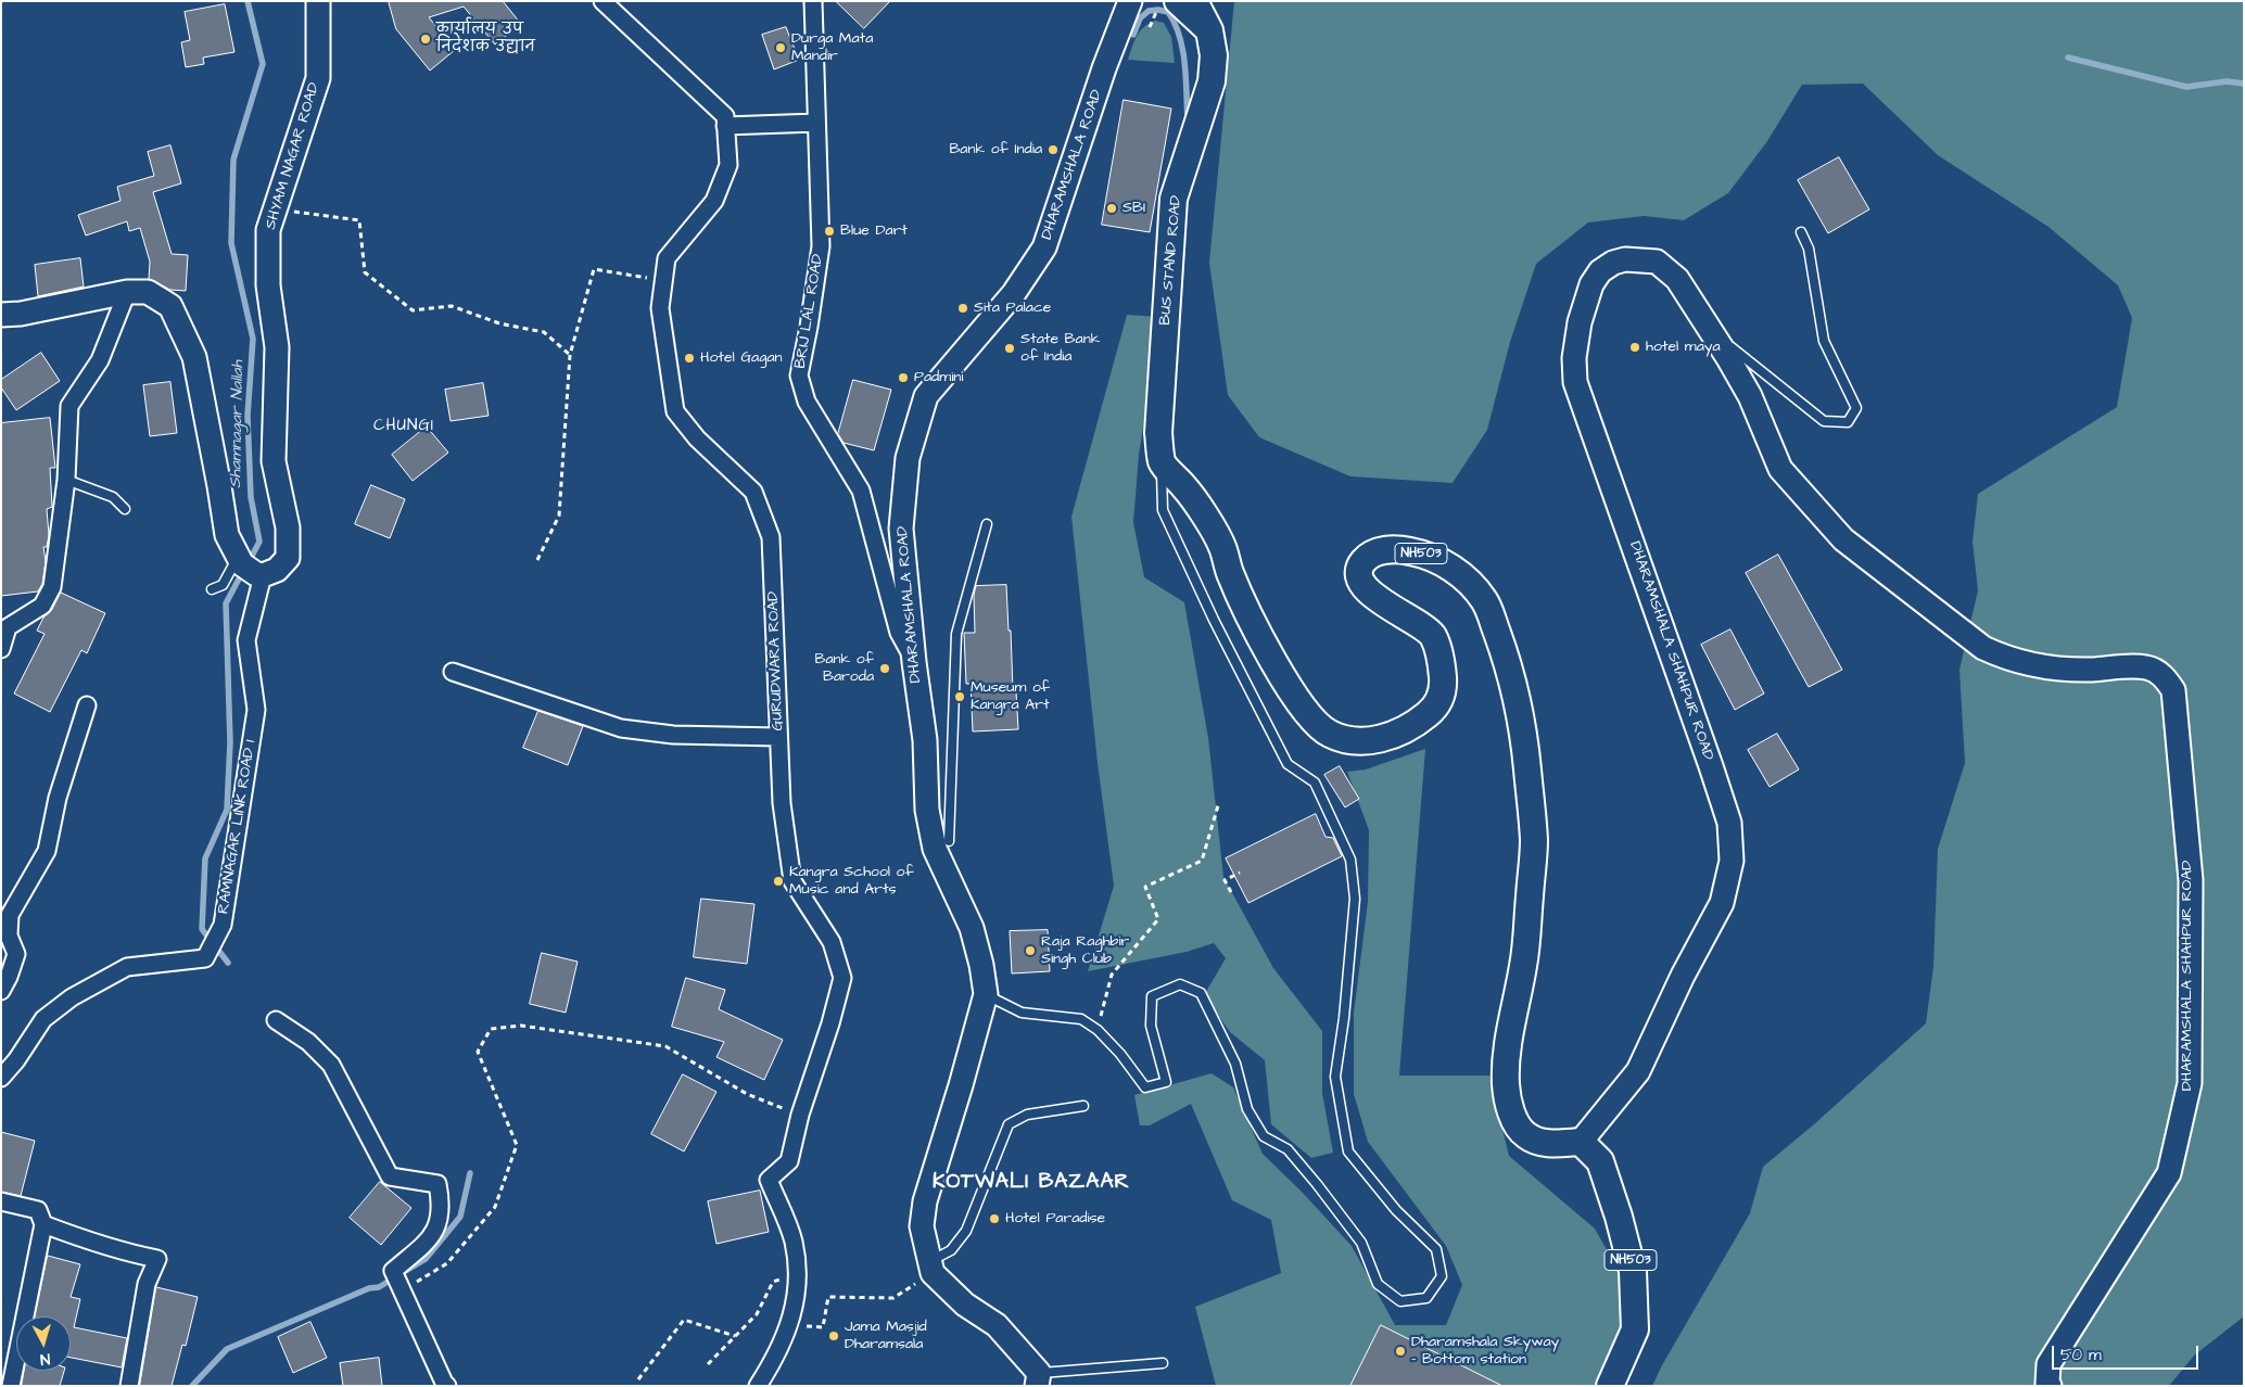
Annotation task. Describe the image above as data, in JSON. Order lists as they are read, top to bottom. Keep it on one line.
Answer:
{"streets":{"main road":["SHYAM NAGAR ROAD","DHARAMSHALA ROAD","BUS STAND ROAD","NH503","DHARAMSHALA SHAHPUR ROAD"],"street":["BRIJ LAL ROAD","GURUDWARA ROAD","RAMNAGAR LINK ROAD 1"]},"crossings":[["SHYAM NAGAR ROAD","RAMNAGAR LINK ROAD 1"],["DHARAMSHALA ROAD","BRIJ LAL ROAD"],["BUS STAND ROAD","NH503"],["NH503","DHARAMSHALA SHAHPUR ROAD"]],"districts":["CHUNGI","KOTWALI BAZAAR"],"water":["Shamnagar Nallah"],"places":["कार्यालय उप निदेशक उद्यान","Durga Mata Mandir","Bank of India","SBI","Blue Dart","Sita Palace","hotel maya","State Bank of India","Hotel Gagan","Padmini","Bank of Baroda","Museum of Kangra Art","Kangra School of Music and Arts","Raja Raghbir Singh Club","Hotel Paradise","Jama Masjid Dharamsala","Dharamshala Skyway - Bottom station"],"scale_bar":"50 m","north":"bottom"}
